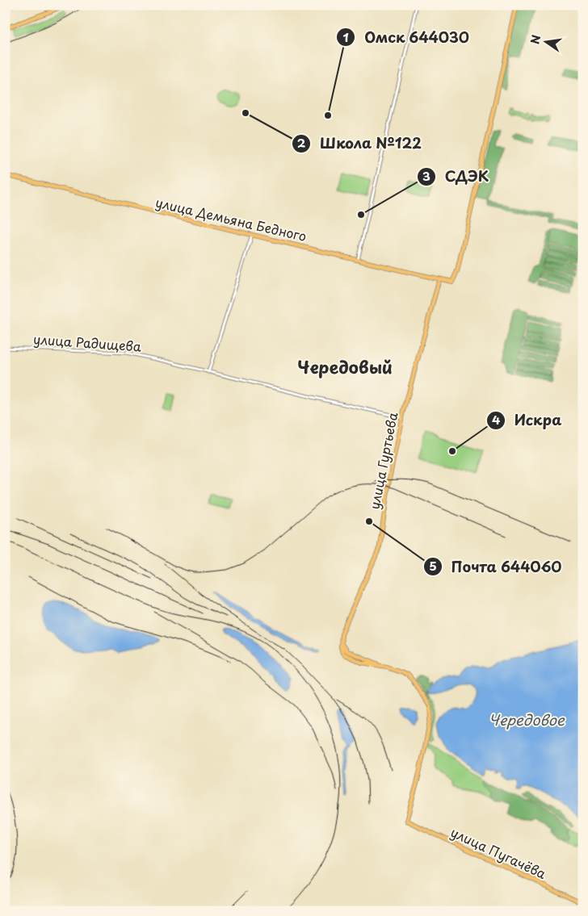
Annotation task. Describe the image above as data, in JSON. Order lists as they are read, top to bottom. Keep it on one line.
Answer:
{"streets":{"main road":["улица Демьяна Бедного","улица Гуртьева","улица Пугачёва"],"street":["улица Радищева"]},"crossings":[["улица Демьяна Бедного","улица Гуртьева"],["улица Радищева","улица Гуртьева"],["улица Гуртьева","улица Пугачёва"]],"districts":["Чередовый"],"water":["Чередовое"],"places":["Школа №122","Омск 644030","СДЭК","Искра","Почта 644060"],"north":"left"}
